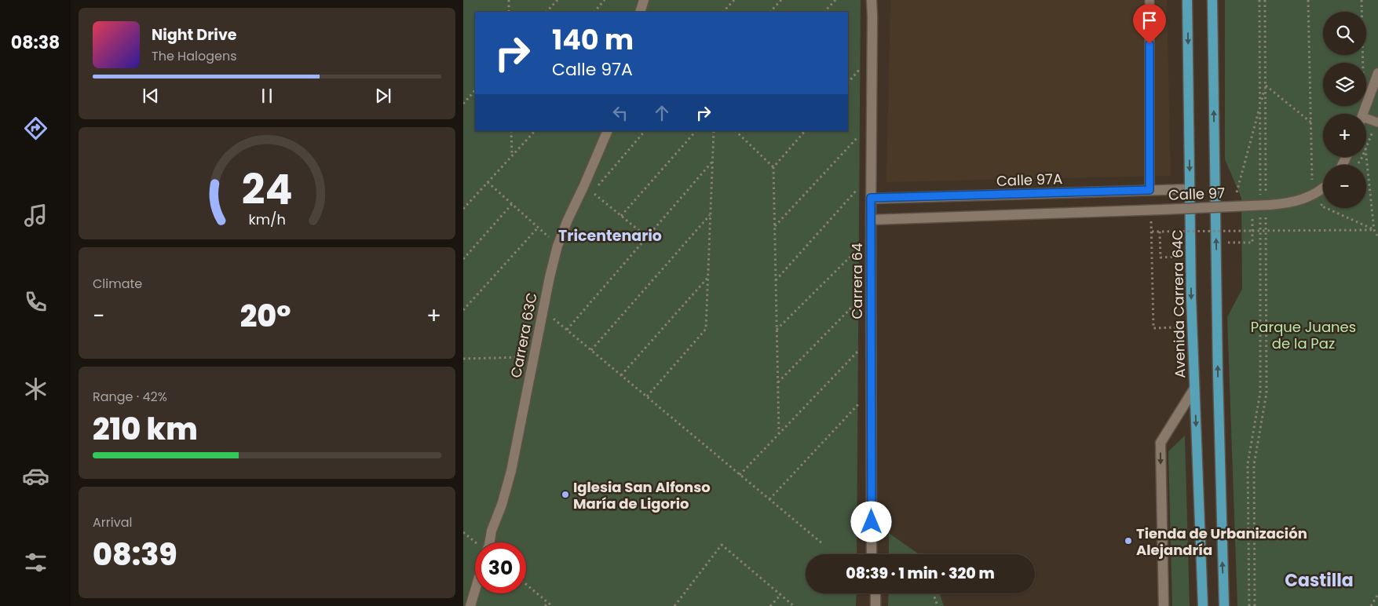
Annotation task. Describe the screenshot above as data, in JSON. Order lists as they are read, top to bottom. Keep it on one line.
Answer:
{"streets":{"main road":["Avenida Carrera 64C"],"street":["Calle 97A","Calle 97","Carrera 64","Carrera 63C"]},"crossings":[["Calle 97A","Carrera 64"],["Calle 97A","Avenida Carrera 64C"],["Calle 97","Carrera 64"]],"districts":["Tricentenario","Castilla"],"parks":["Parque Juanes de la Paz"],"places":["Iglesia San Alfonso María de Ligorio","Tienda de Urbanización Alejandría"],"page":{"tabs":"08:38","map_buttons":["+","−"],"turn":["140 m","Calle 97A"],"song":["Night Drive","The Halogens"],"tile":["Climate",["Range · 42%","210 km"],["Arrival","08:39"]],"heat":["−","20°","+"],"limit":"30","trip":"08:39 · 1 min · 320 m","gauge":["24","km/h"]}}
